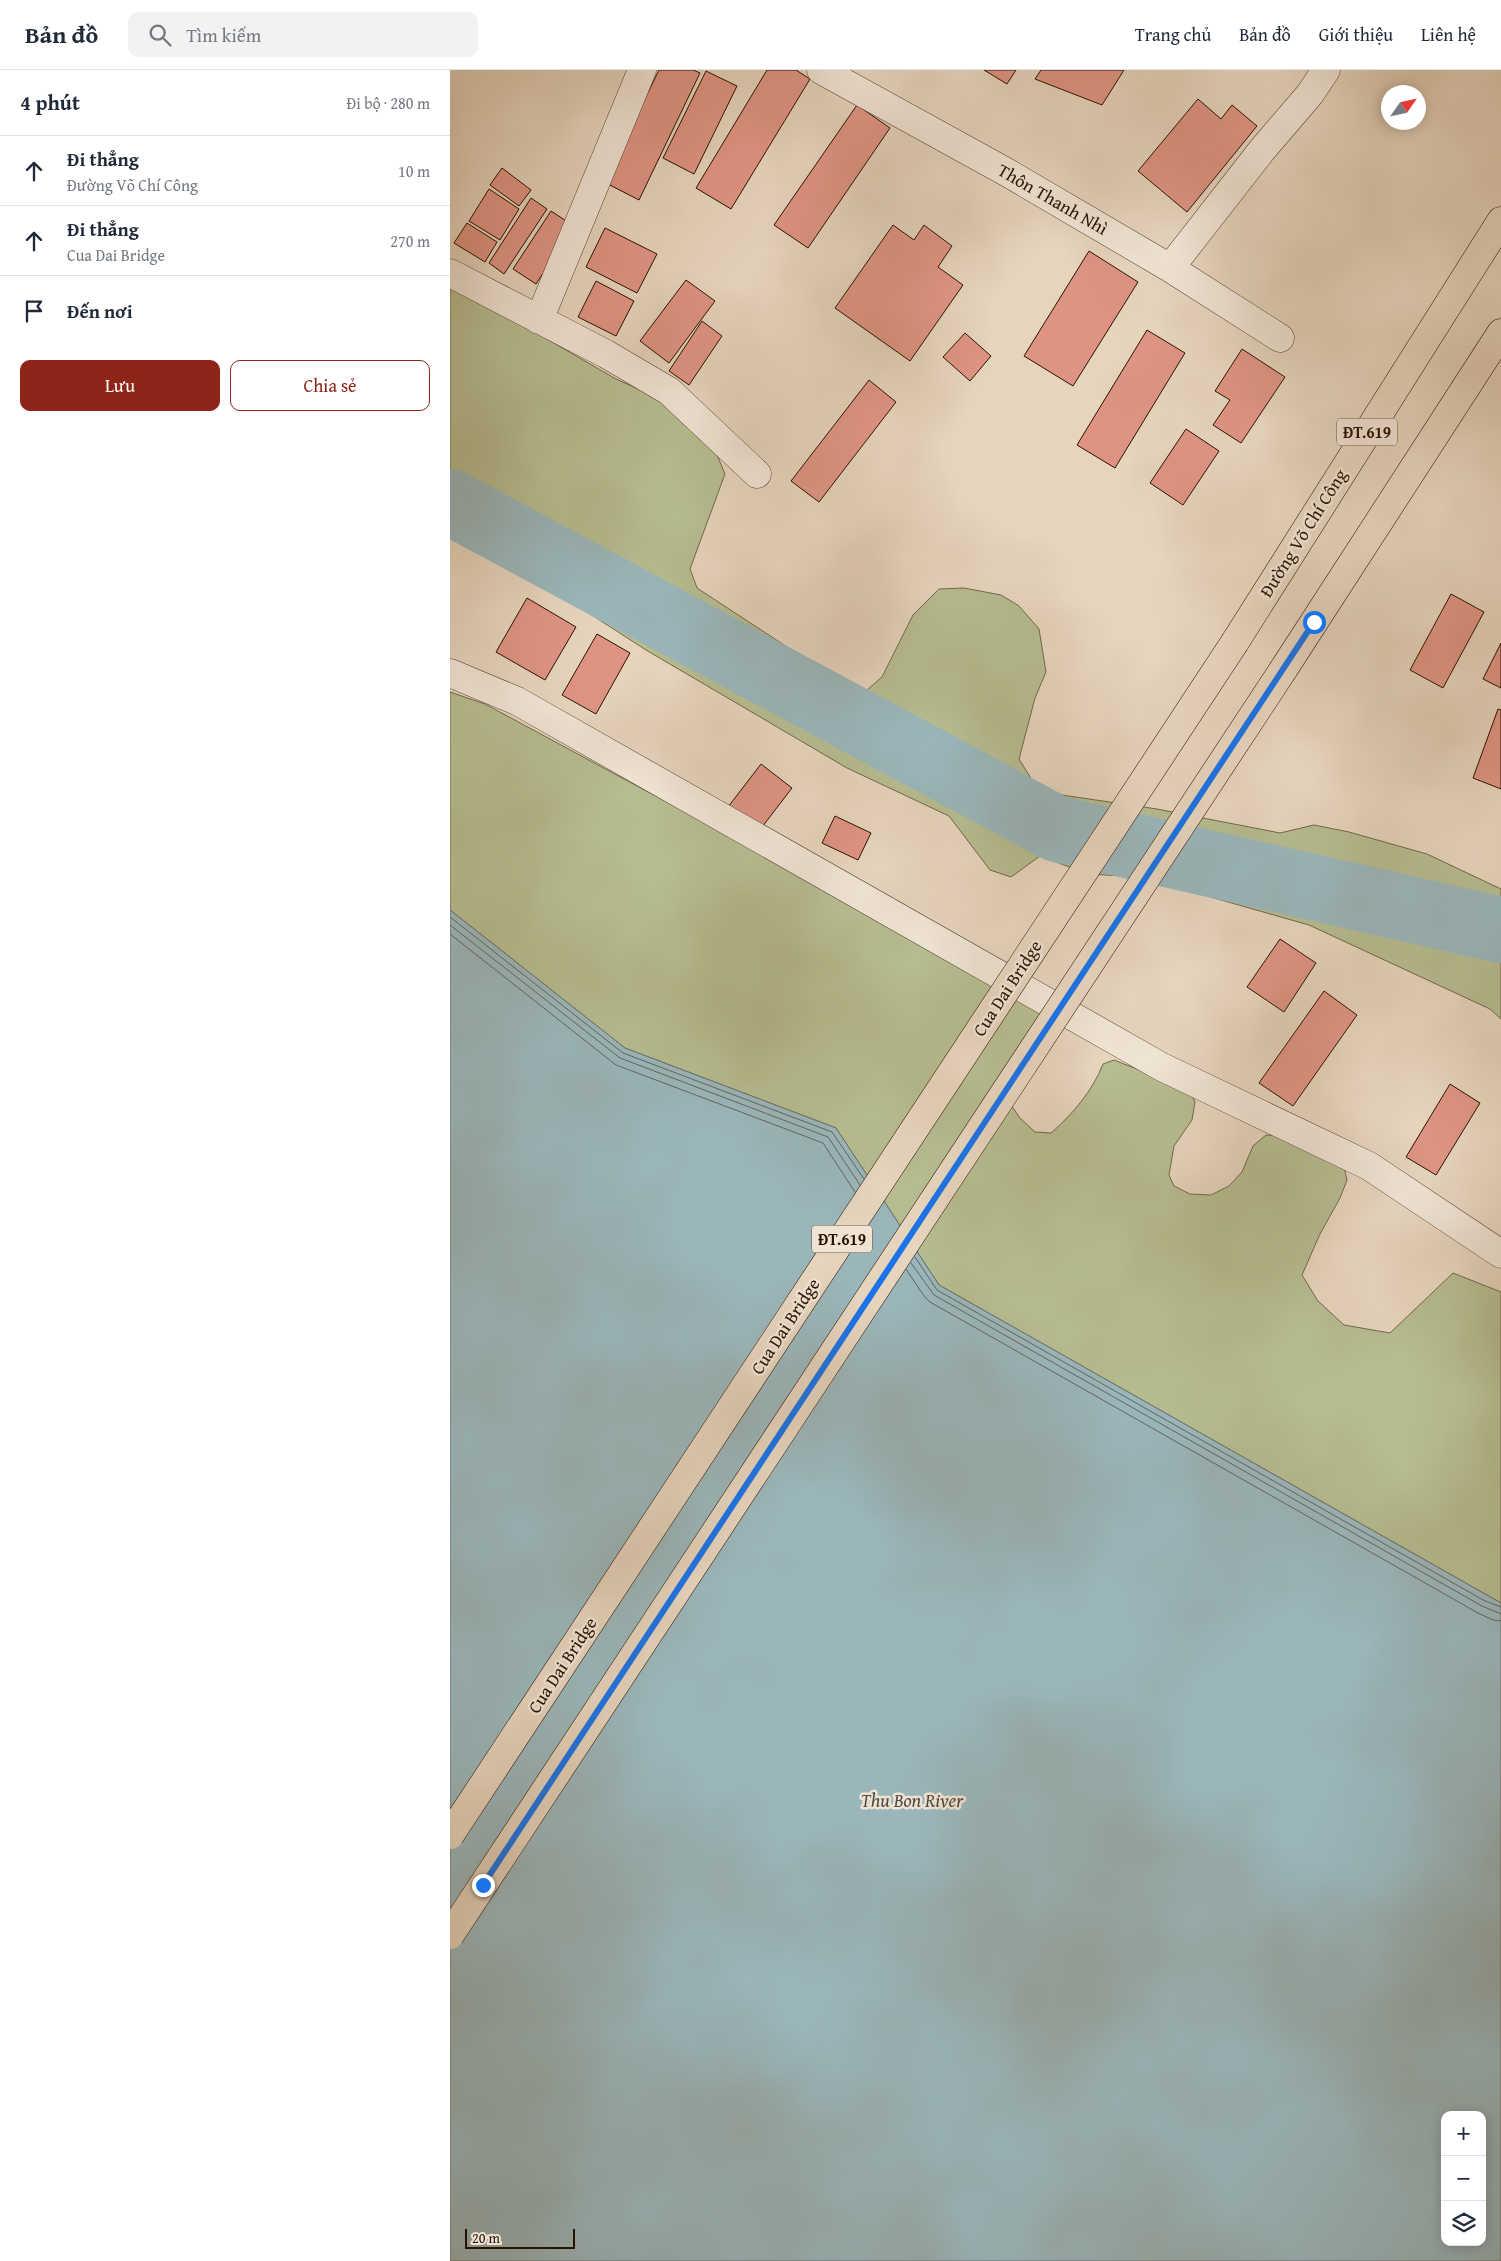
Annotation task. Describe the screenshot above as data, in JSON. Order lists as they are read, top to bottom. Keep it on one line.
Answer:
{"streets":{"main road":["ĐT.619","Đường Võ Chí Công","Cua Dai Bridge"],"street":["Thôn Thanh Nhì"]},"crossings":[["Đường Võ Chí Công","Cua Dai Bridge"]],"water":["Thu Bon River"],"scale_bar":"20 m","north":"top right","page":{"header":"Bản đồ","search":"Tìm kiếm","nav":["Trang chủ","Bản đồ","Giới thiệu","Liên hệ"],"heading":["4 phút","Đi bộ · 280 m"],"list":[["Đi thẳng","Đường Võ Chí Công","10 m"],["Đi thẳng","Cua Dai Bridge","270 m"],"Đến nơi"],"buttons":["Lưu","Chia sẻ"],"map_buttons":["+","−"],"scale":"20 m"}}
